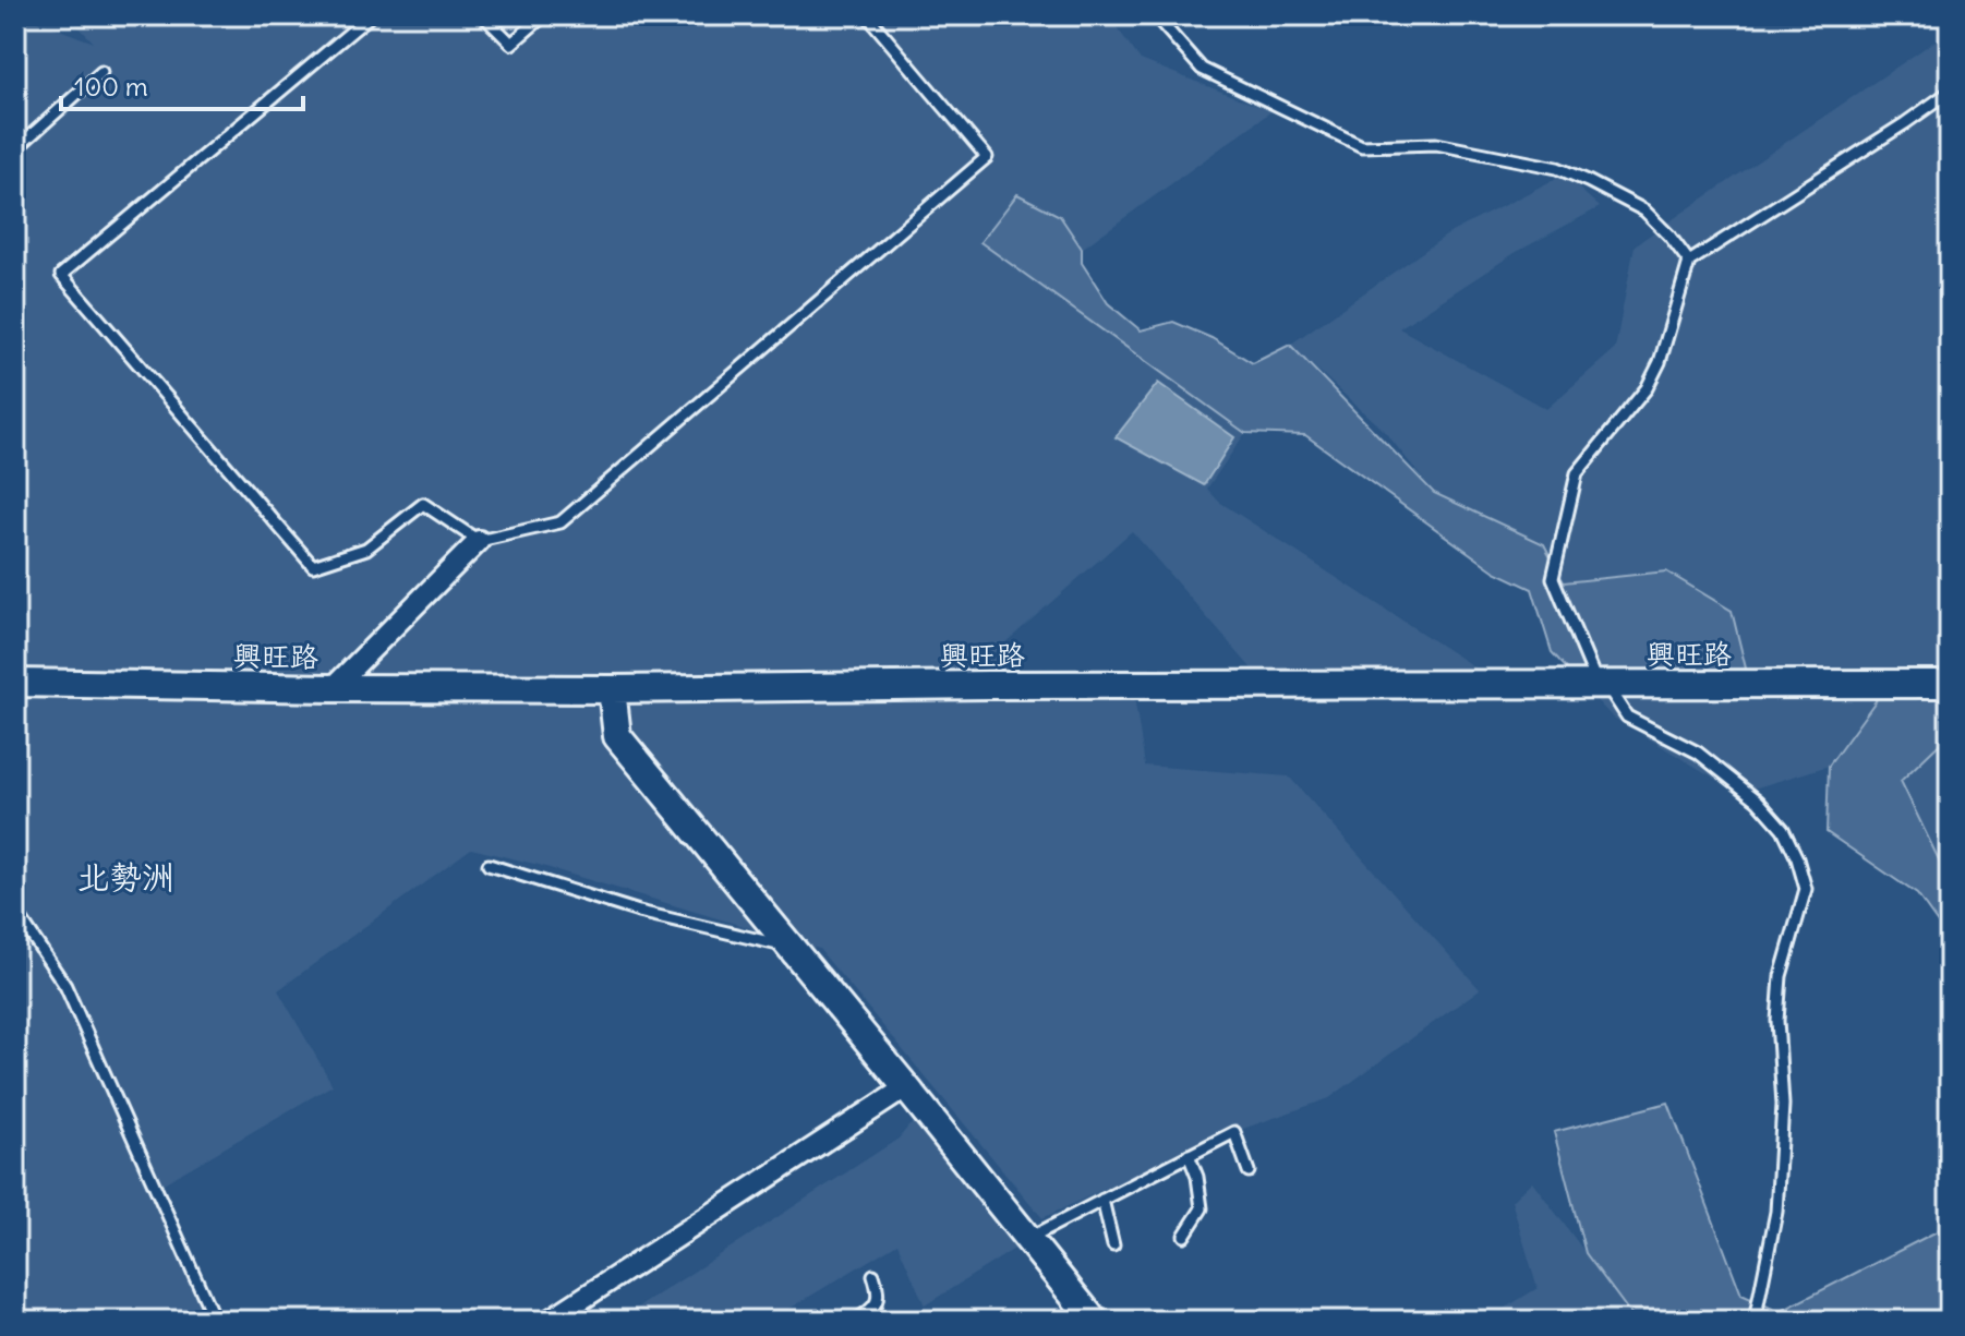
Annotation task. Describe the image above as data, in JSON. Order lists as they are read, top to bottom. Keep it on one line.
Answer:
{"streets":{"street":["興旺路"]},"districts":["北勢洲"],"scale_bar":"100 m"}
